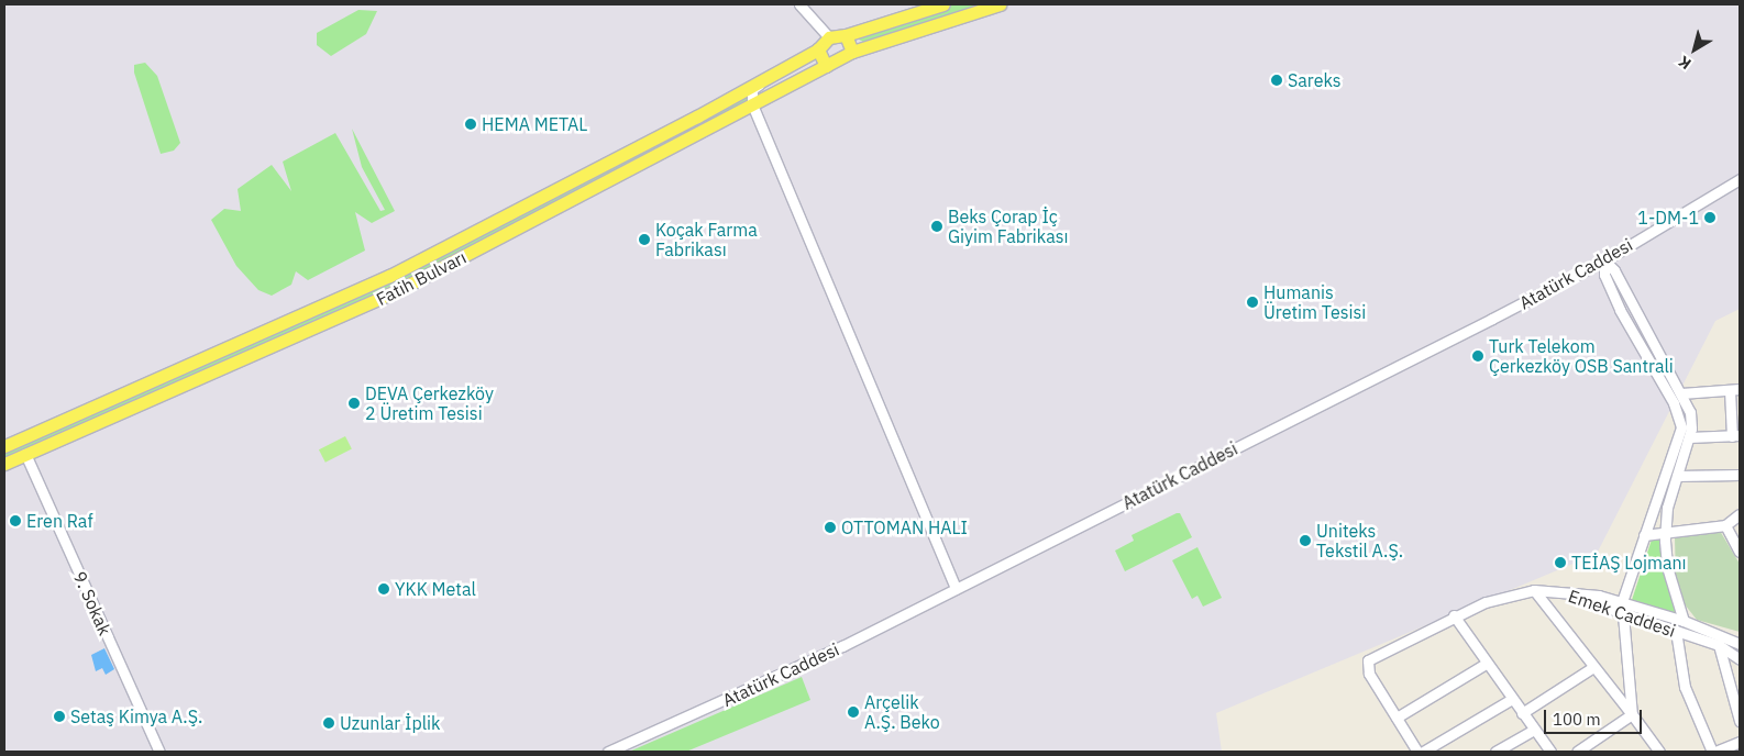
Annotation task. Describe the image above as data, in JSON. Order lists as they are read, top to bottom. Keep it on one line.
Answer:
{"streets":{"main road":["Fatih Bulvarı"],"street":["Atatürk Caddesi","9. Sokak","Emek Caddesi"]},"crossings":[["Fatih Bulvarı","9. Sokak"]],"places":["Sareks","HEMA METAL","1-DM-1","Beks Çorap İç Giyim Fabrikası","Koçak Farma Fabrikası","Humanis Üretim Tesisi","Turk Telekom Çerkezköy OSB Santrali","DEVA Çerkezköy 2 Üretim Tesisi","Eren Raf","OTTOMAN HALI","Uniteks Tekstil A.Ş.","TEİAŞ Lojmanı","YKK Metal","Arçelik A.Ş. Beko","Setaş Kimya A.Ş.","Uzunlar İplik"],"scale_bar":"100 m","north":"bottom left"}
